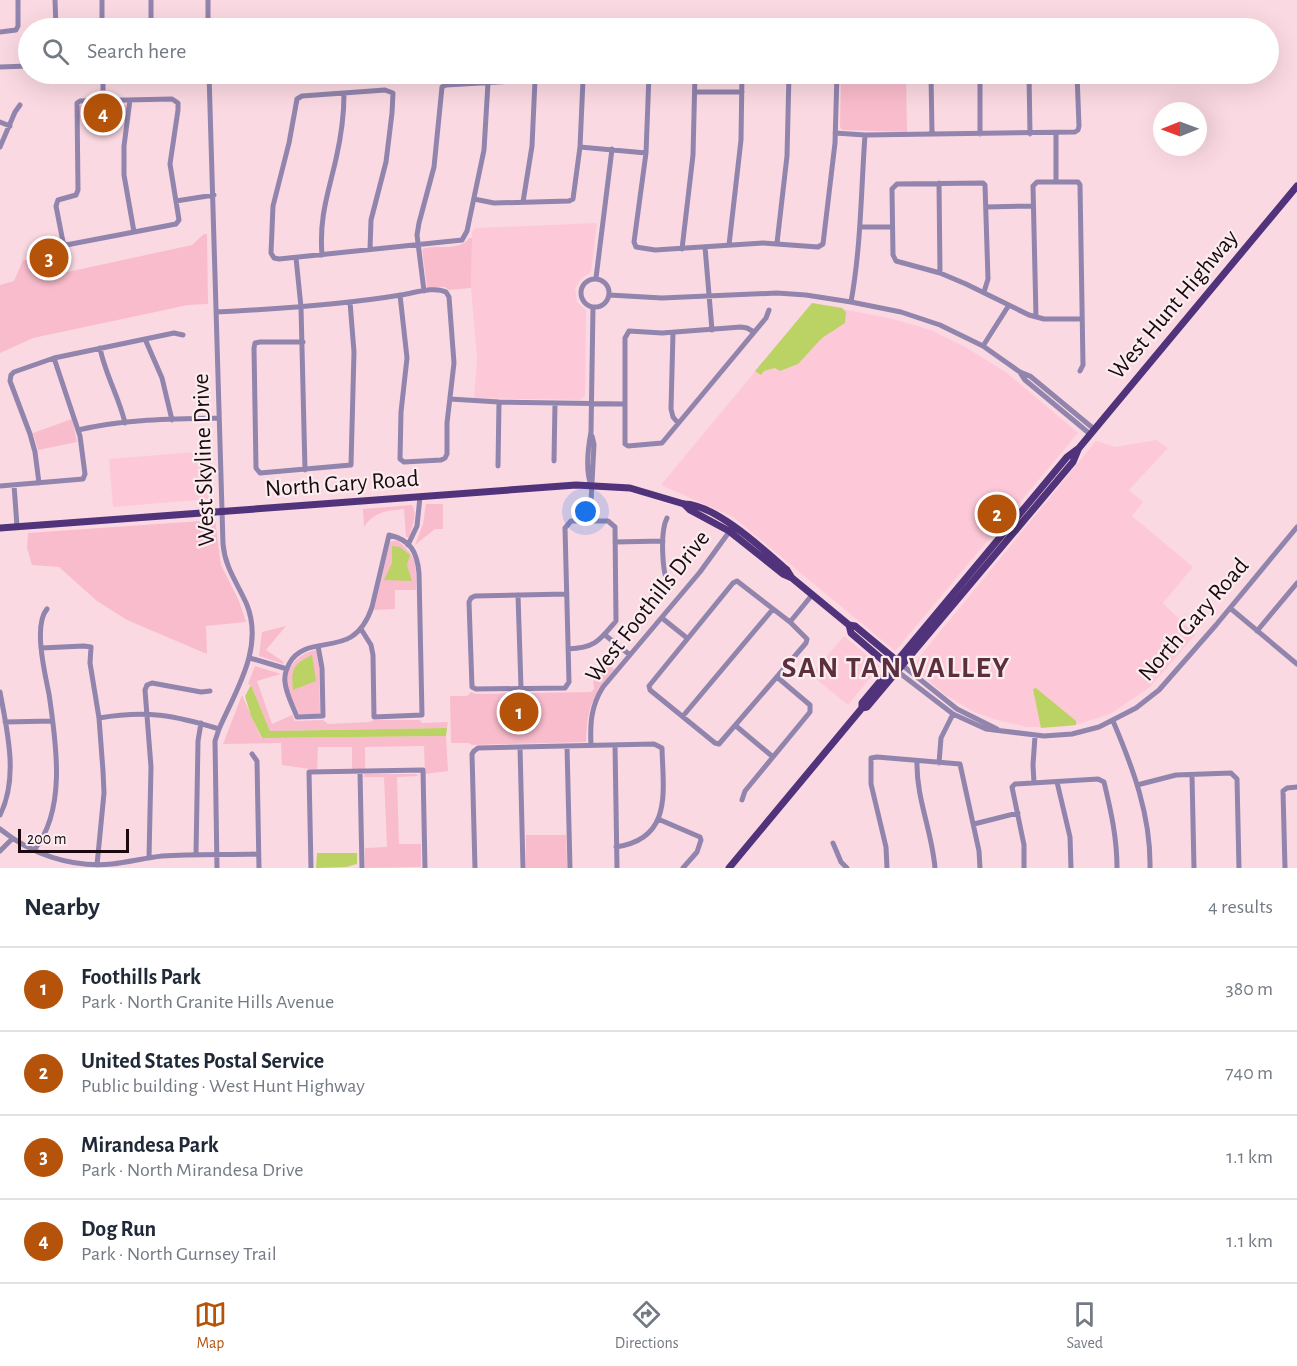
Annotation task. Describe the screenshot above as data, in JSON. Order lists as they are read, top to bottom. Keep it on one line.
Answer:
{"streets":{"main road":["West Hunt Highway","North Gary Road"],"street":["West Skyline Drive","West Foothills Drive"]},"crossings":[["West Hunt Highway","North Gary Road"],["West Skyline Drive","North Gary Road"],["North Gary Road","West Foothills Drive"]],"districts":["SAN TAN VALLEY"],"scale_bar":"200 m","north":"left","page":{"search":"Search here","pins":["4","3","2","1"],"scale":"200 m","heading":["Nearby","4 results"],"list":[{"mark":"1","name":"Foothills Park","note":"Park · North Granite Hills Avenue","value":"380 m"},{"mark":"2","name":"United States Postal Service","note":"Public building · West Hunt Highway","value":"740 m"},{"mark":"3","name":"Mirandesa Park","note":"Park · North Mirandesa Drive","value":"1.1 km"},{"mark":"4","name":"Dog Run","note":"Park · North Gurnsey Trail","value":"1.1 km"}],"nav":["Map","Directions","Saved"]}}
